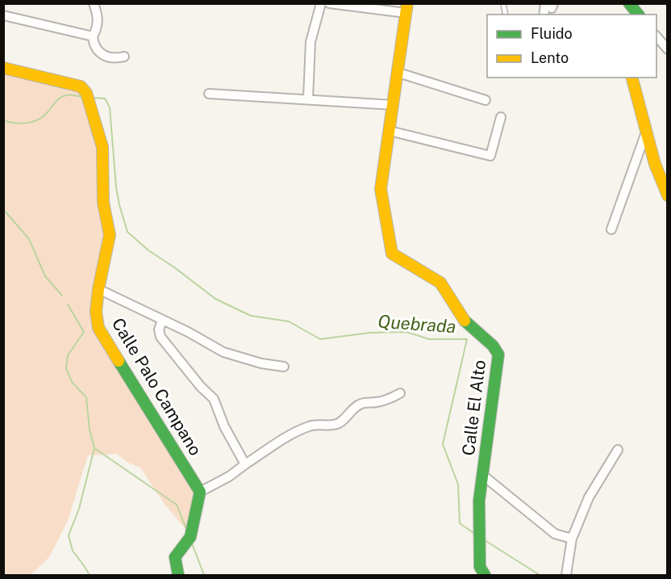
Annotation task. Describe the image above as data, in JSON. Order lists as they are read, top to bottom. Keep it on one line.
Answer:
{"streets":{"street":["Calle Palo Campano","Calle El Alto"]},"water":["Quebrada"],"legend":["Fluido","Lento"]}
